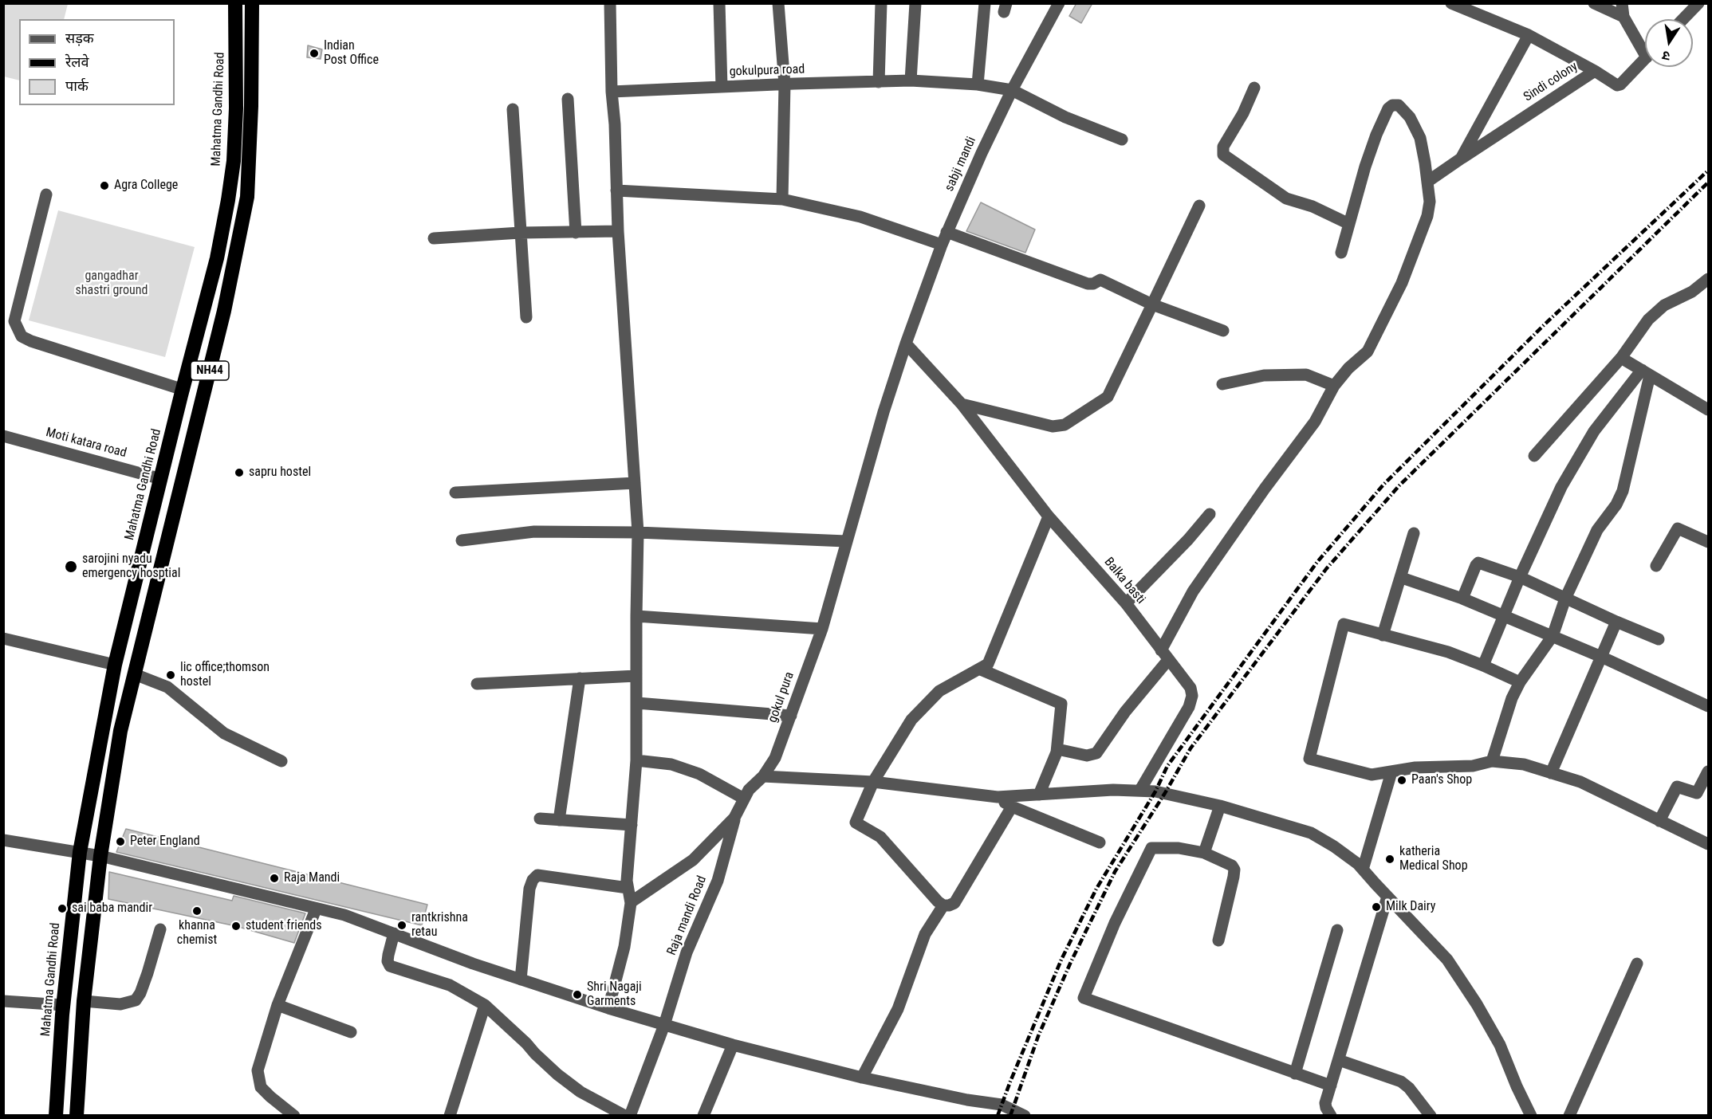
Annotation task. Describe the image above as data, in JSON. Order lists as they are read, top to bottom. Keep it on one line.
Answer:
{"streets":{"highway":["Mahatma Gandhi Road","NH44"],"street":["gokulpura road","Sindi colony","sabji mandi","Moti katara road","Balka basti","gokul pura","Raja mandi Road"]},"crossings":[["gokulpura road","sabji mandi"],["Mahatma Gandhi Road","Moti katara road"],["sabji mandi","Balka basti"],["sabji mandi","gokul pura"],["Balka basti","gokul pura"],["gokul pura","Raja mandi Road"]],"parks":["gangadhar shastri ground"],"places":["Indian Post Office","Agra College","sapru hostel","sarojini nyadu emergency hosptial","lic office;thomson hostel","Paan's Shop","Peter England","katheria Medical Shop","Raja Mandi","Milk Dairy","sai baba mandir","khanna chemist","rantkrishna retau","student friends","Shri Nagaji Garments"],"legend":["सड़क","रेलवे","पार्क"],"north":"bottom"}
